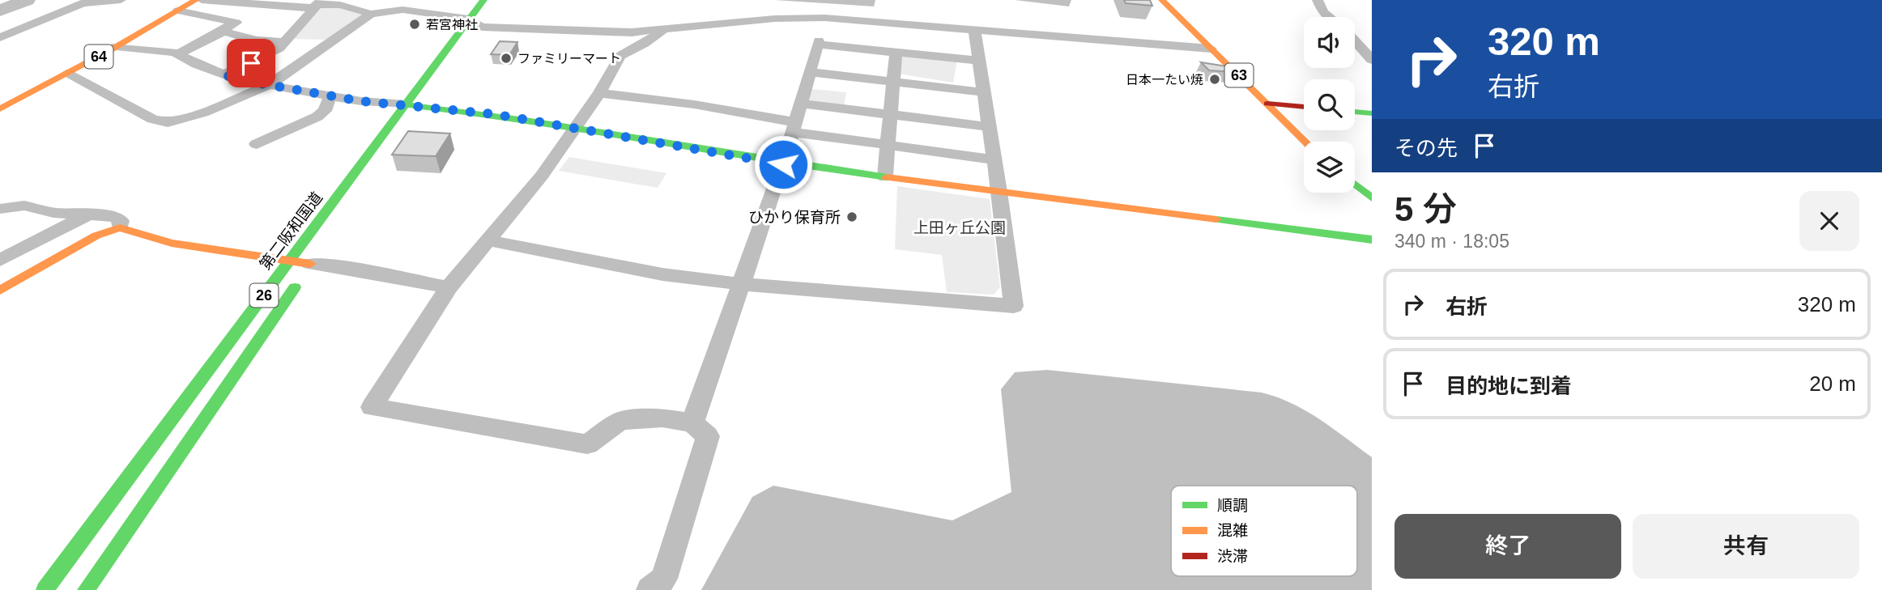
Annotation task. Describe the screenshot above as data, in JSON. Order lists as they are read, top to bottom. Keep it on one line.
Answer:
{"streets":{"main road":["64","63","第二阪和国道","26"]},"parks":["上田ヶ丘公園"],"places":["若宮神社","ファミリーマート","日本一たい焼","ひかり保育所"],"legend":["順調","混雑","渋滞"],"page":{"turn":["320 m","右折"],"then":"その先","heading":["5 分","340 m · 18:05"],"list":[{"name":"右折","value":"320 m"},{"name":"目的地に到着","value":"20 m"}],"buttons":["終了","共有"]}}
